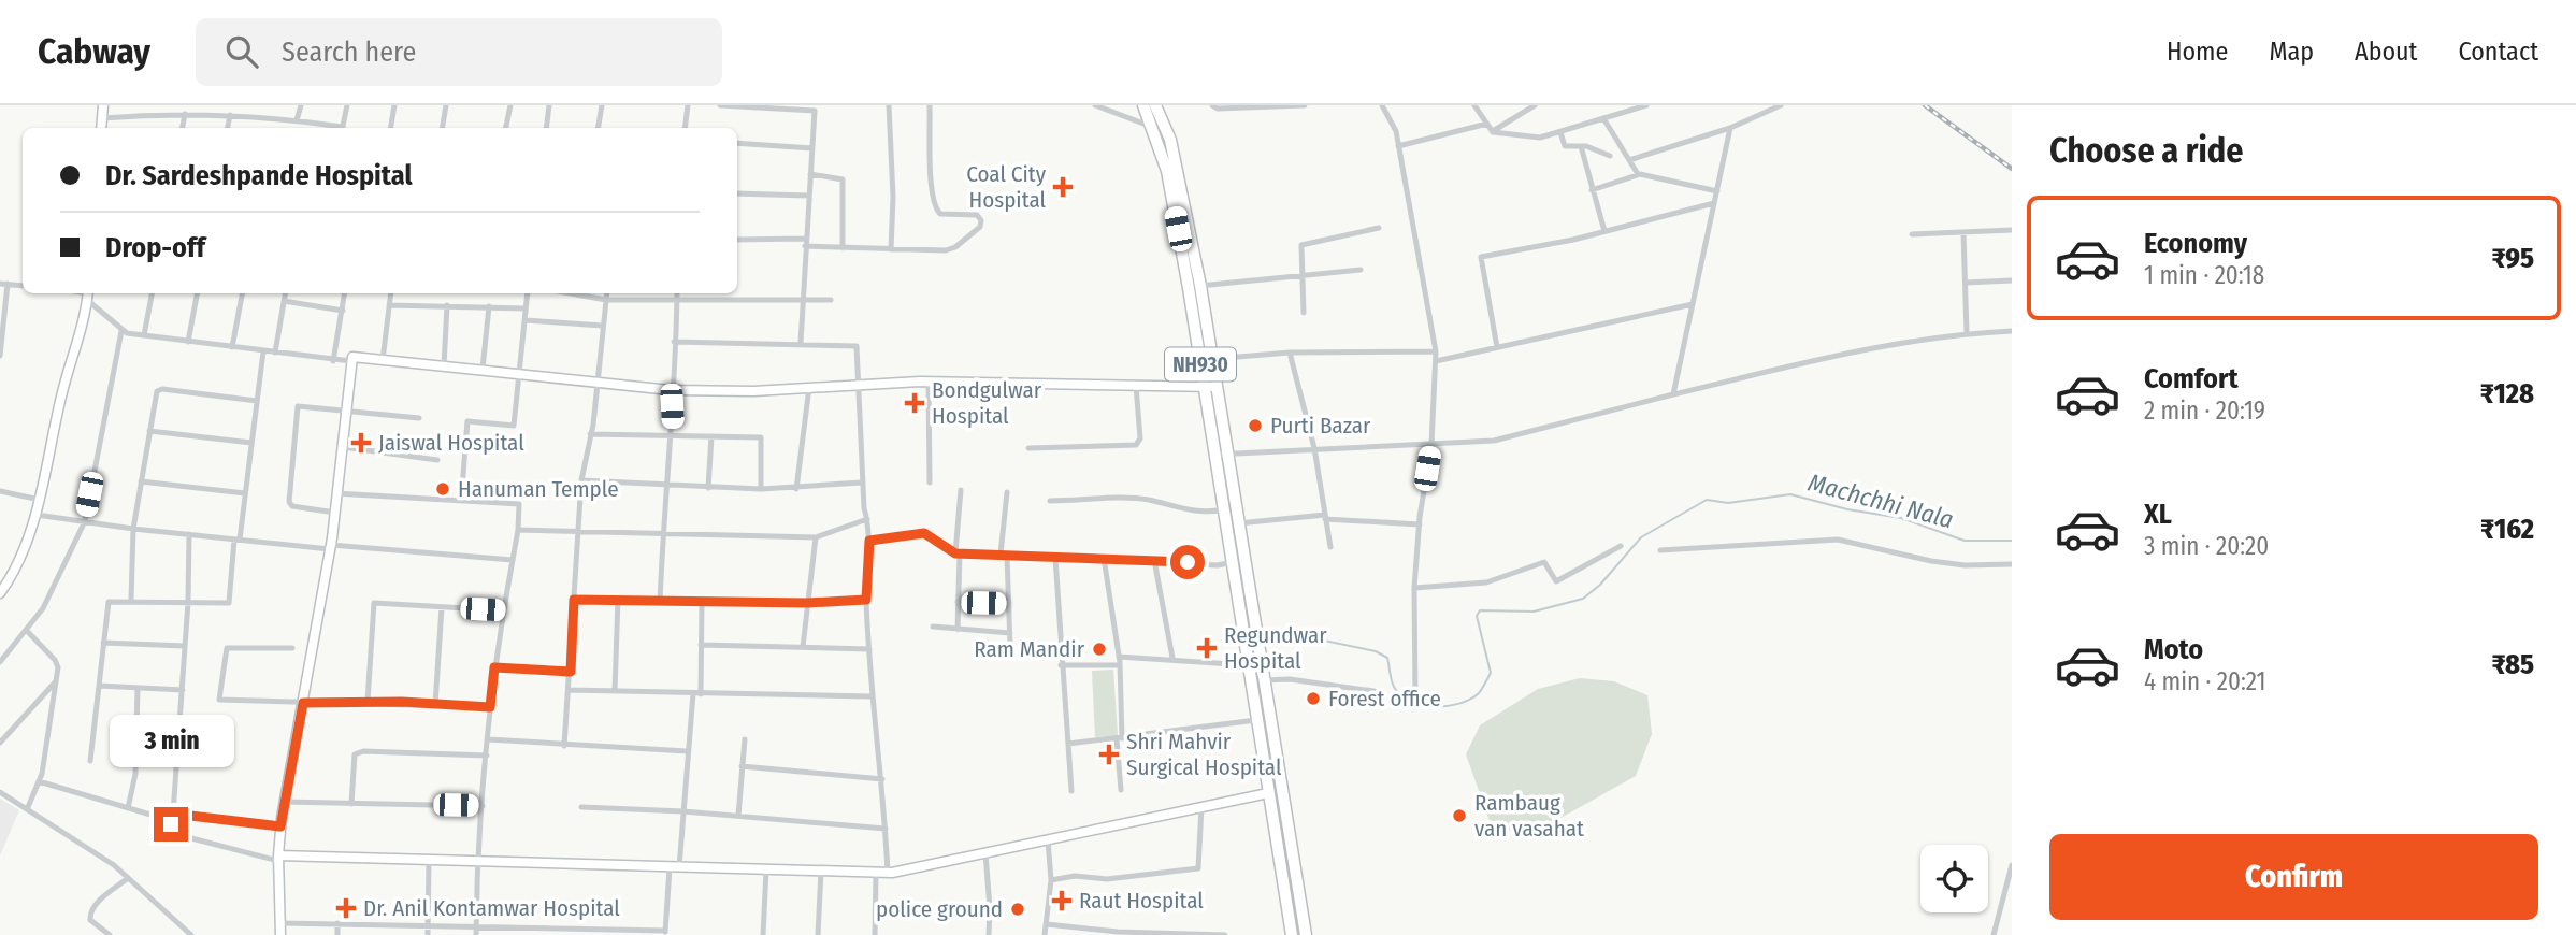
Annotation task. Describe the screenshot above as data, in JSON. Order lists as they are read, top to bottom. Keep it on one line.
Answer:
{"streets":{"highway":["NH930"]},"water":["Machchhi Nala"],"places":{"health":["Coal City Hospital","Bondgulwar Hospital","Jaiswal Hospital","Regundwar Hospital","Shri Mahvir Surgical Hospital","Raut Hospital","Dr. Anil Kontamwar Hospital"],"other":["Purti Bazar","Hanuman Temple","Ram Mandir","Forest office","Rambaug van vasahat","police ground"]},"page":{"header":"Cabway","search":"Search here","nav":["Home","Map","About","Contact"],"heading":"Choose a ride","banner":["Dr. Sardeshpande Hospital","Drop-off"],"list":[{"name":"Economy","note":"1 min · 20:18","value":"₹95"},{"name":"Comfort","note":"2 min · 20:19","value":"₹128"},{"name":"XL","note":"3 min · 20:20","value":"₹162"},{"name":"Moto","note":"4 min · 20:21","value":"₹85"}],"bubble":"3 min","buttons":"Confirm"}}
